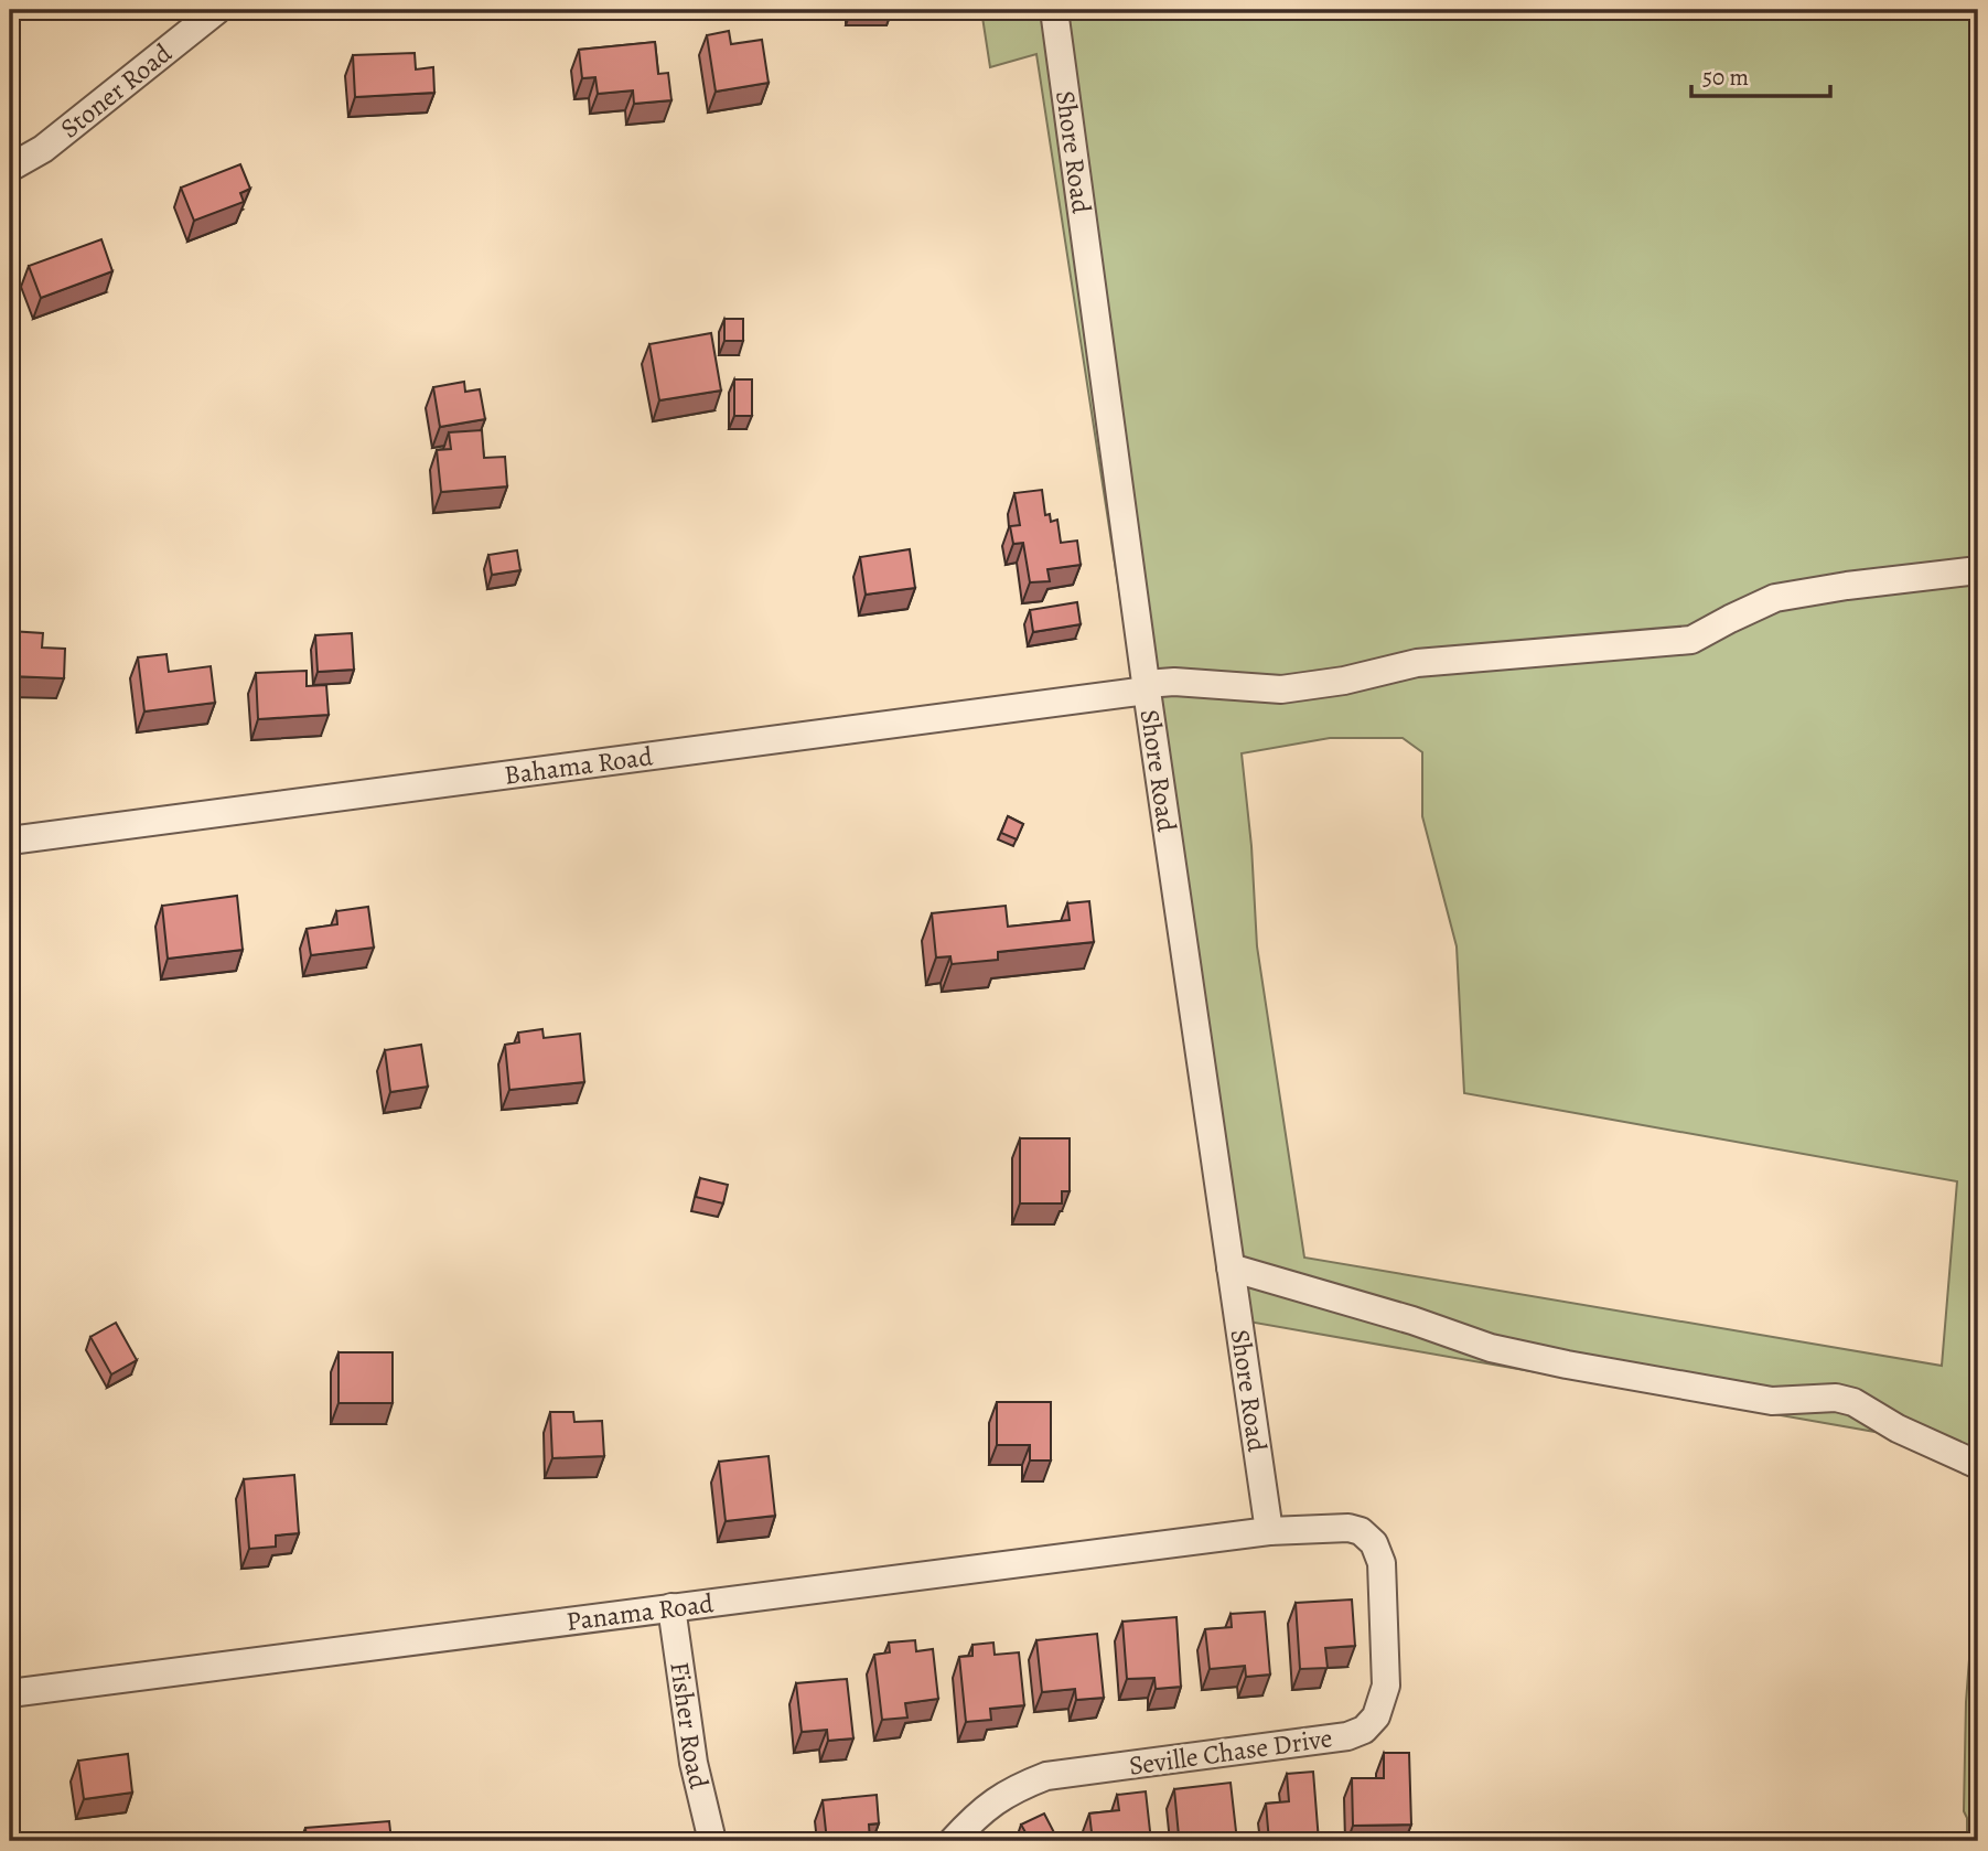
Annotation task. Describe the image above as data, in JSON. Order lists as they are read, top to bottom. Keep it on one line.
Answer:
{"streets":{"street":["Stoner Road","Shore Road","Bahama Road","Panama Road","Fisher Road","Seville Chase Drive"]},"crossings":[["Shore Road","Bahama Road"],["Shore Road","Panama Road"],["Shore Road","Seville Chase Drive"],["Panama Road","Fisher Road"],["Panama Road","Seville Chase Drive"]],"scale_bar":"50 m"}
